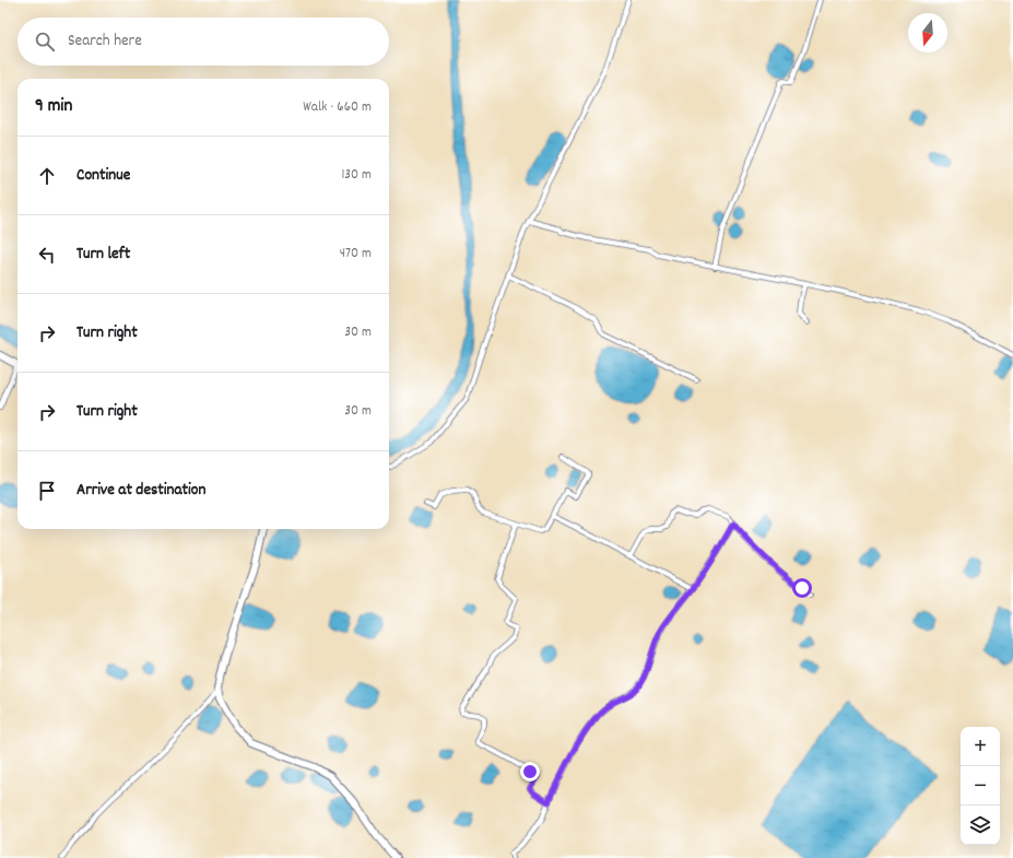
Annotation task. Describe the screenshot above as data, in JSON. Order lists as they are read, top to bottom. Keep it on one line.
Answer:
{"north":"bottom","page":{"search":"Search here","heading":["9 min","Walk · 660 m"],"list":[["Continue","130 m"],["Turn left","470 m"],["Turn right","30 m"],["Turn right","30 m"],"Arrive at destination"],"map_buttons":["+","−"]}}
